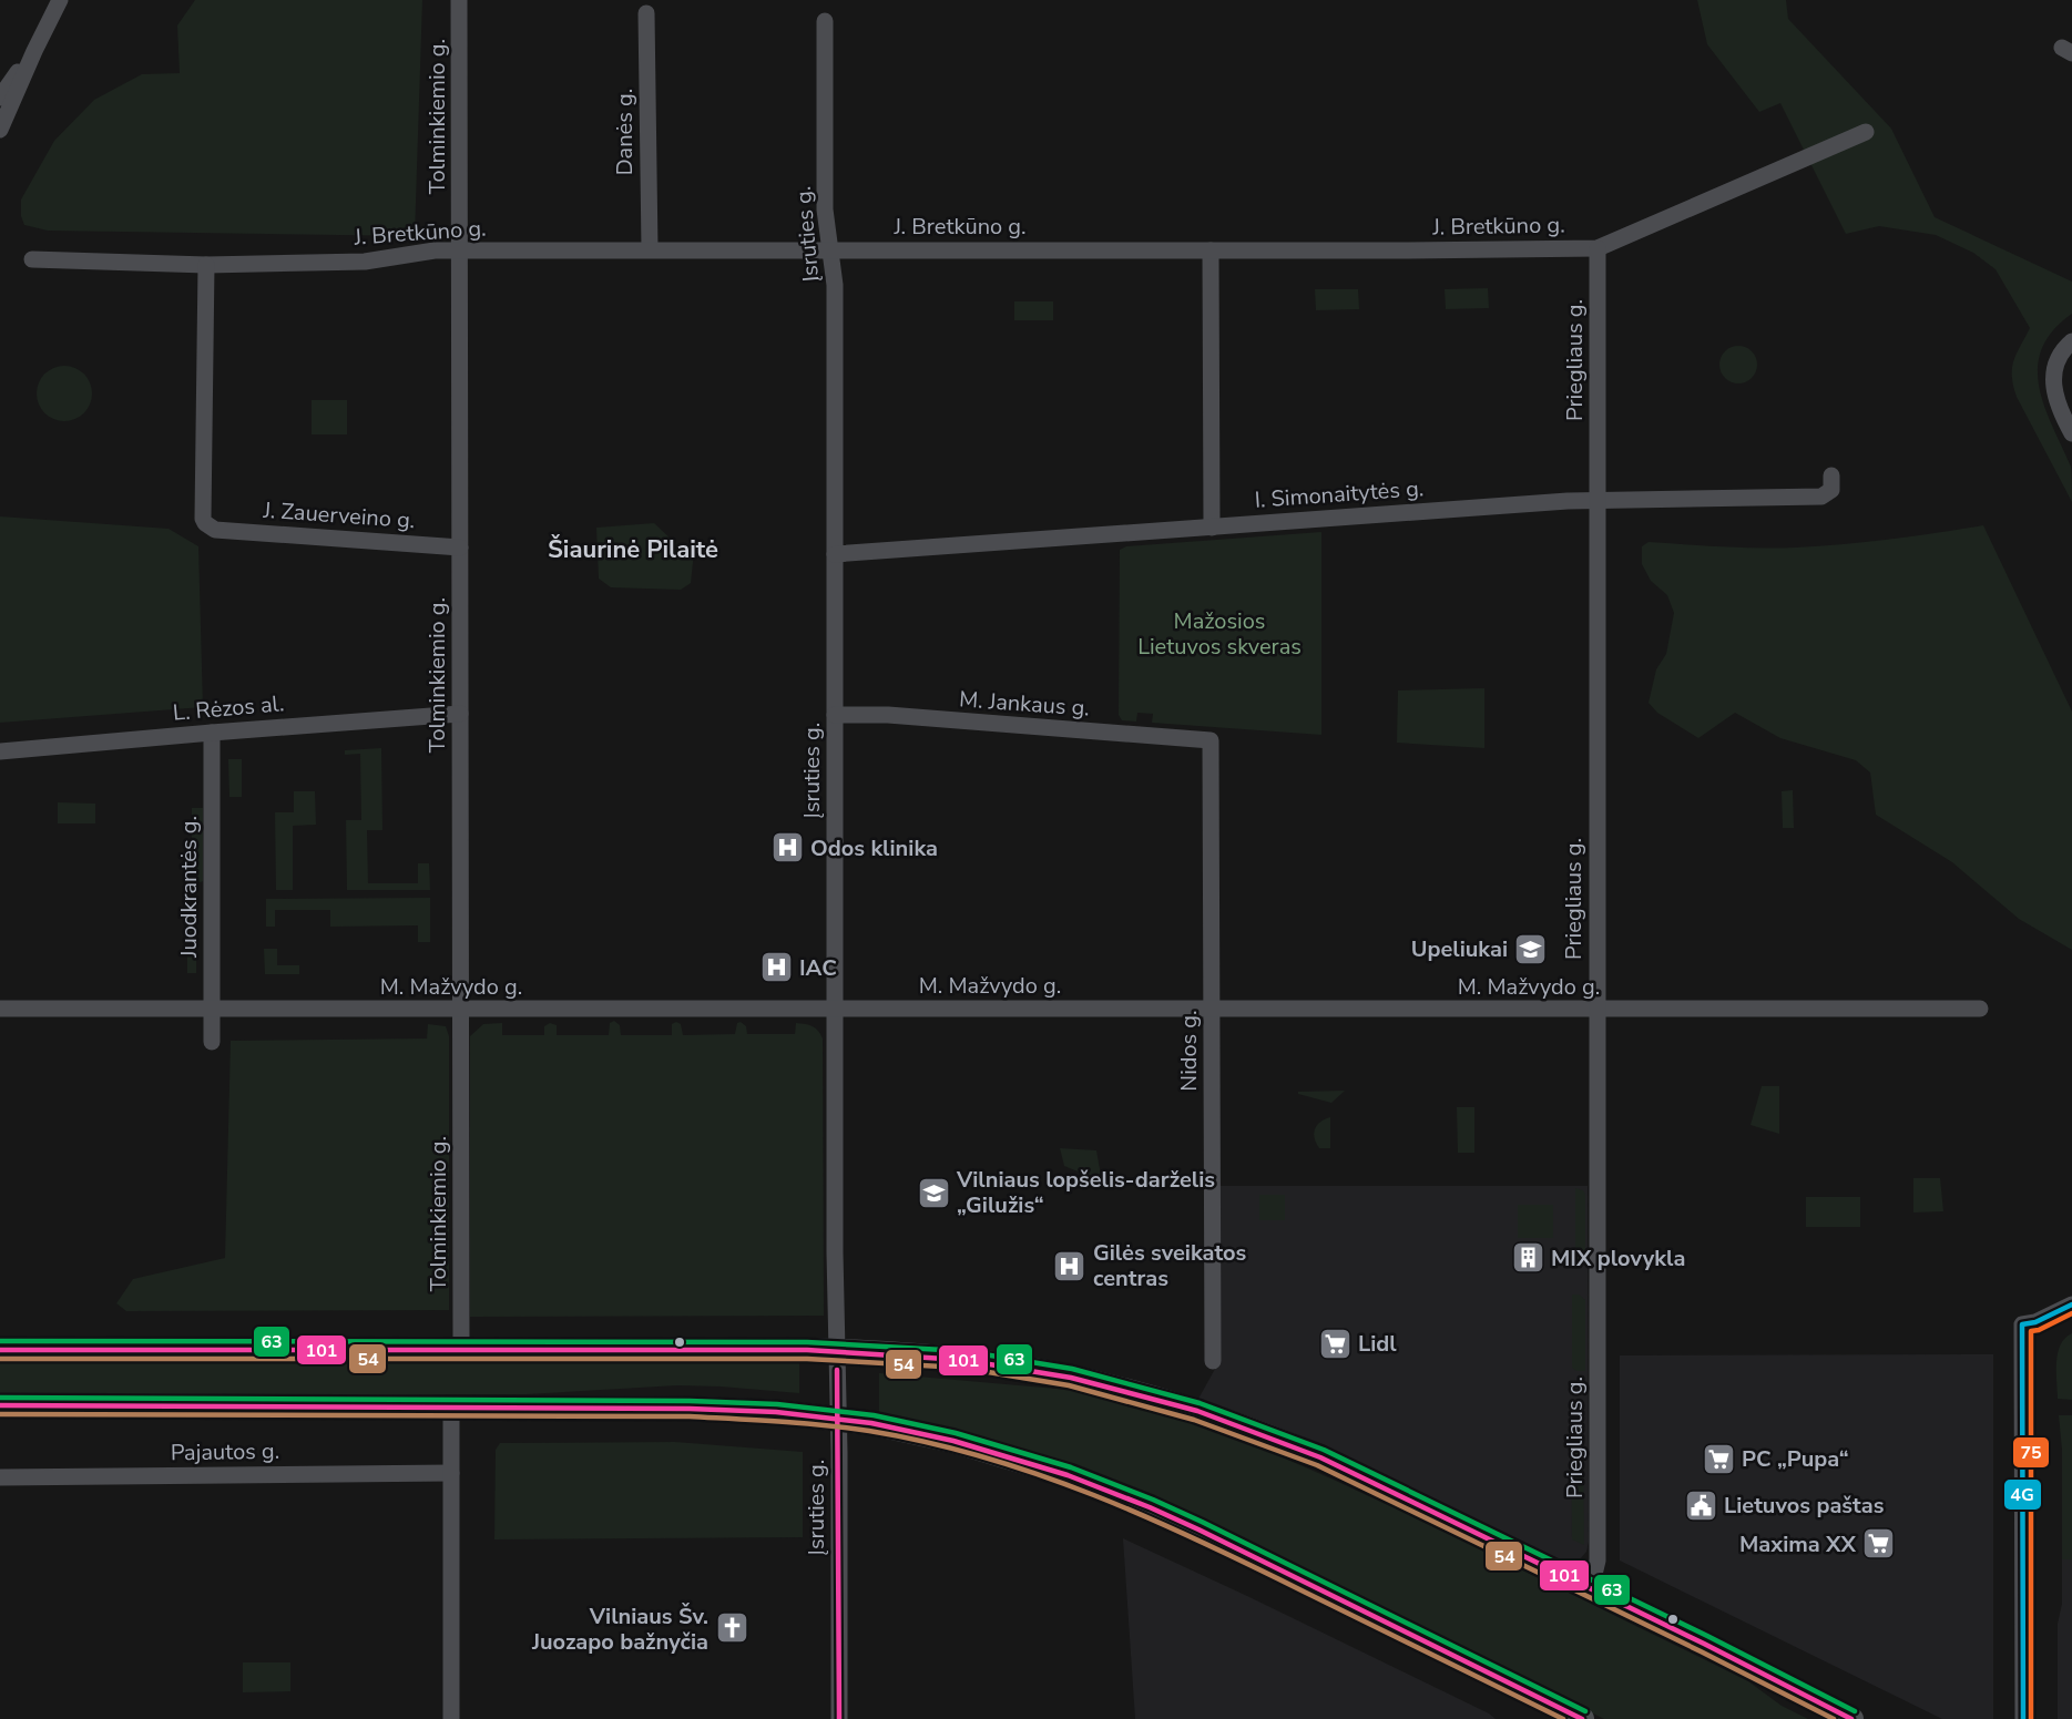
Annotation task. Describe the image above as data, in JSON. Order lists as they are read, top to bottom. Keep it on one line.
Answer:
{"streets":{"street":["Tolminkiemio g.","Danės g.","J. Bretkūno g.","Įsruties g.","Priegliaus g.","I. Simonaitytės g.","J. Zauerveino g.","M. Jankaus g.","L. Rėzos al.","Juodkrantės g.","M. Mažvydo g.","Nidos g.","Pajautos g."]},"crossings":[["Tolminkiemio g.","J. Bretkūno g."],["Tolminkiemio g.","J. Zauerveino g."],["Tolminkiemio g.","L. Rėzos al."],["Tolminkiemio g.","M. Mažvydo g."],["Danės g.","J. Bretkūno g."],["J. Bretkūno g.","Įsruties g."],["J. Bretkūno g.","Priegliaus g."],["J. Bretkūno g.","J. Zauerveino g."],["Įsruties g.","I. Simonaitytės g."],["Įsruties g.","M. Jankaus g."],["Įsruties g.","M. Mažvydo g."],["Priegliaus g.","I. Simonaitytės g."],["Priegliaus g.","M. Mažvydo g."],["M. Jankaus g.","Nidos g."],["L. Rėzos al.","Juodkrantės g."],["Juodkrantės g.","M. Mažvydo g."],["M. Mažvydo g.","Nidos g."]],"districts":["Šiaurinė Pilaitė"],"parks":["Mažosios Lietuvos skveras"],"places":{"hospital":["Odos klinika","IAC","Gilės sveikatos centras"],"school or university":["Upeliukai","Vilniaus lopšelis-darželis „Gilužis“"],"building":["MIX plovykla"],"supermarket":["Lidl","PC „Pupa“","Maxima XX"],"public building":["Lietuvos paštas"],"church":["Vilniaus Šv. Juozapo bažnyčia"]},"lines":["transit line 4G","transit line 75","transit line 63","transit line 101","transit line 54"]}
